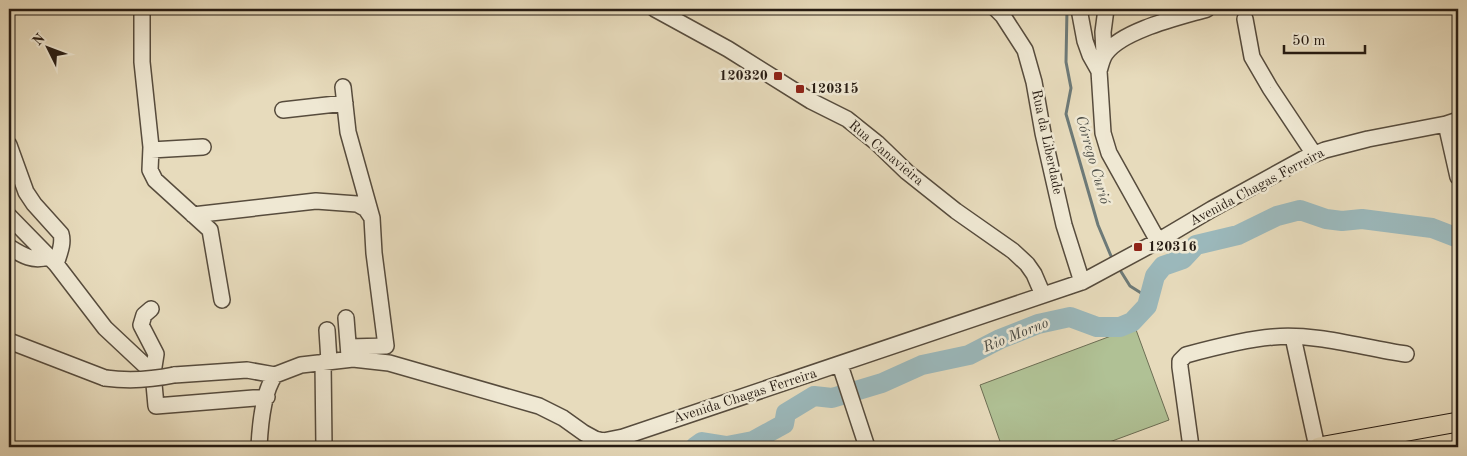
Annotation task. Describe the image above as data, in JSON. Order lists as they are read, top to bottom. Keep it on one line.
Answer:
{"streets":{"street":["Rua da Liberdade","Rua Canavieira","Avenida Chagas Ferreira"]},"crossings":[["Rua da Liberdade","Avenida Chagas Ferreira"],["Rua Canavieira","Avenida Chagas Ferreira"]],"water":["Córrego Curió","Rio Morno"],"places":{"transit":["120320","120315","120316"]},"scale_bar":"50 m","north":"top left"}
